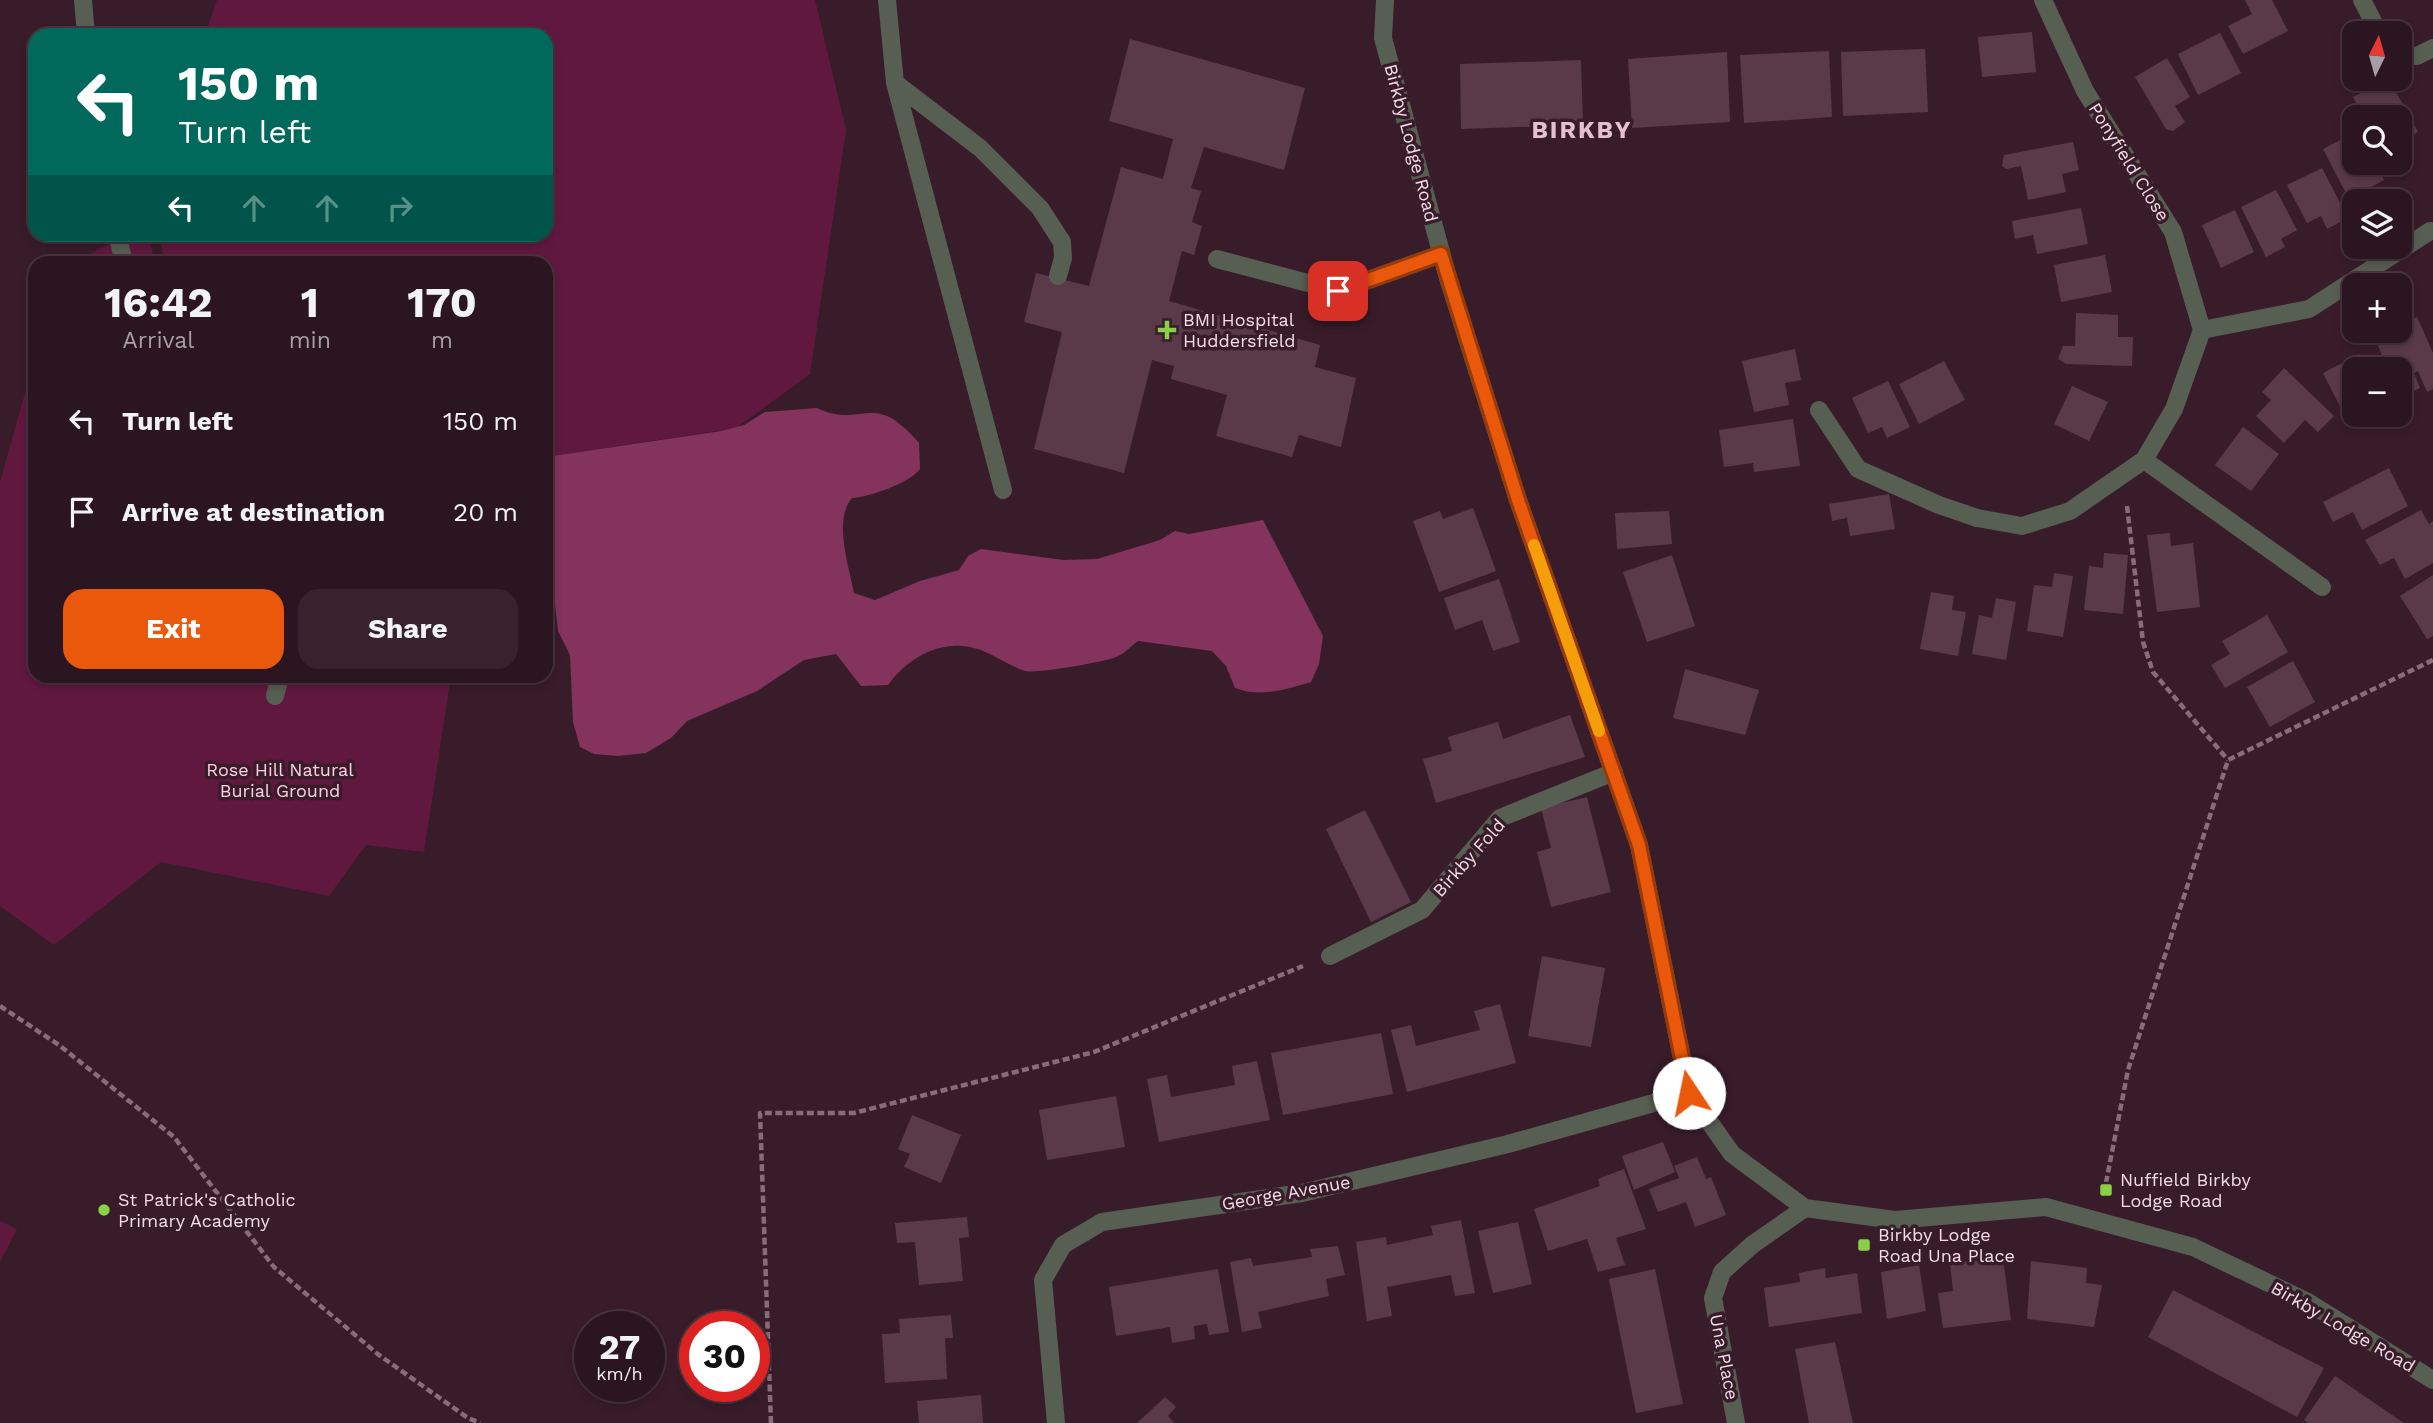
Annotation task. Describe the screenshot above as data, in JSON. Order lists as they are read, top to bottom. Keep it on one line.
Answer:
{"streets":{"street":["Birkby Lodge Road","Ponyfield Close","Birkby Fold","George Avenue","Una Place"]},"crossings":[["Birkby Lodge Road","Birkby Fold"],["Birkby Lodge Road","George Avenue"],["Birkby Lodge Road","Una Place"]],"districts":["BIRKBY"],"parks":["Rose Hill Natural Burial Ground"],"places":{"health":["BMI Hospital Huddersfield"],"transit":["Nuffield Birkby Lodge Road","Birkby Lodge Road Una Place"],"other":["St Patrick's Catholic Primary Academy"]},"north":"top","page":{"map_buttons":["+","−"],"turn":["150 m","Turn left"],"eta":["16:42","Arrival","1","min","170","m"],"list":[{"name":"Turn left","value":"150 m"},{"name":"Arrive at destination","value":"20 m"}],"buttons":["Exit","Share"],"speed":"27 km/h","limit":"30"}}
